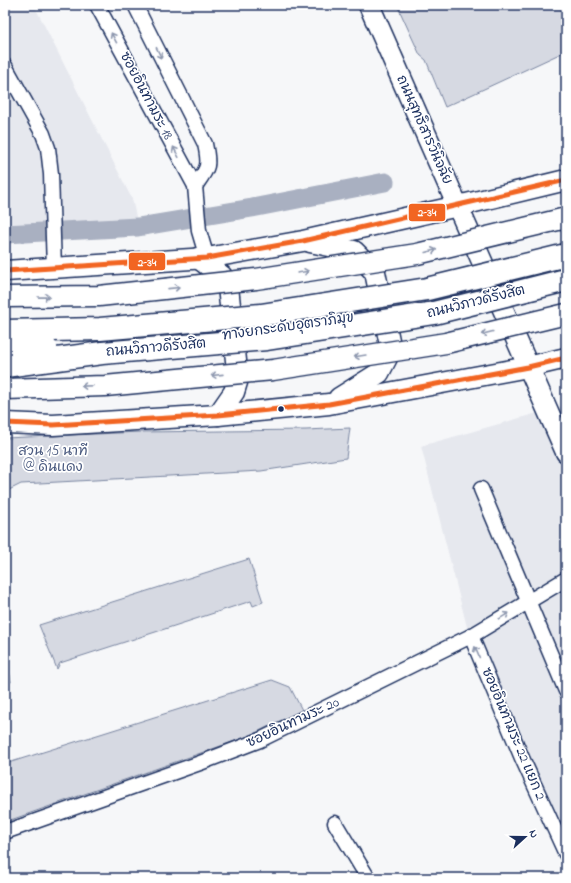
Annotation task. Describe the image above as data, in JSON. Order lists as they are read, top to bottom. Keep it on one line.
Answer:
{"streets":{"highway":["ถนนวิภาวดีรังสิต","ทางยกระดับอุตราภิมุข"],"main road":["ถนนสุทธิสารวินิจฉัย"],"street":["ซอยอินทามระ 18","ซอยอินทามระ 20","ซอยอินทามระ 22 แยก 2"]},"crossings":[["ซอยอินทามระ 20","ซอยอินทามระ 22 แยก 2"]],"parks":["สวน 15 นาที @ ดินแดง"],"lines":["transit line 2-34"],"north":"right"}
